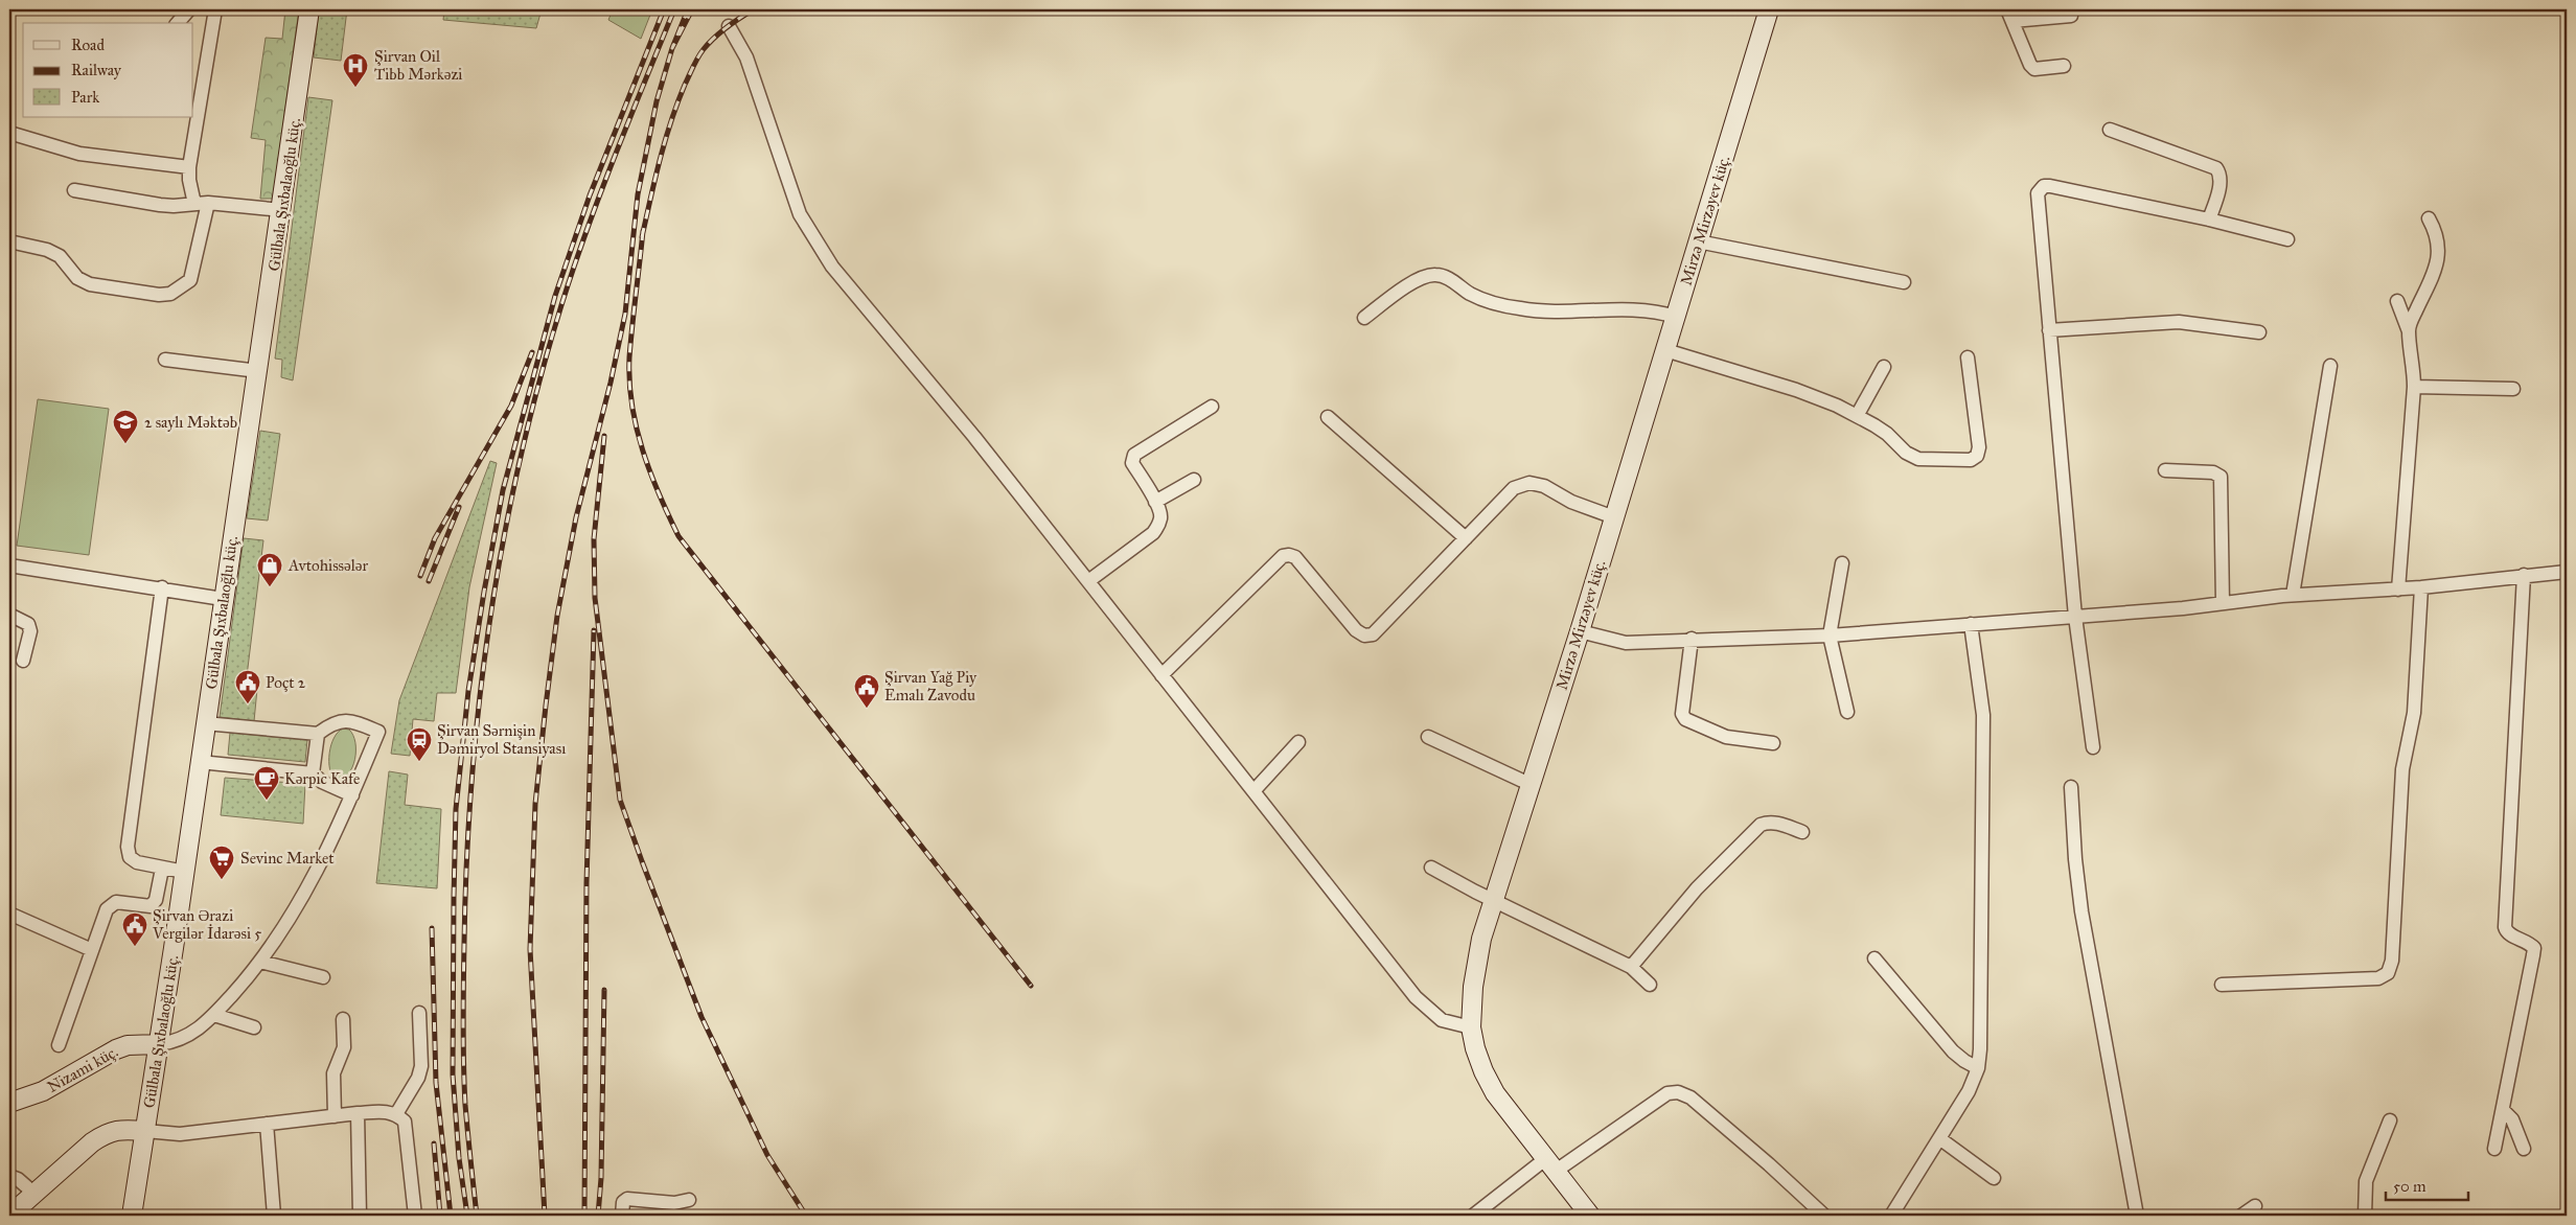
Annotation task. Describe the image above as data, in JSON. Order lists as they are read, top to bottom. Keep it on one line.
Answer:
{"streets":{"main road":["Gülbala Şıxbalaoğlu küç.","Mirzə Mirzəyev küç.","Nizami küç."]},"crossings":[["Gülbala Şıxbalaoğlu küç.","Nizami küç."]],"places":{"hospital":["Şirvan Oil Tibb Mərkəzi"],"school or university":["2 saylı Məktəb"],"shop":["Avtohissələr"],"public building":["Poçt 2","Şirvan Yağ Piy Emalı Zavodu","Şirvan Ərazi Vergilər İdarəsi 5"],"station":["Şirvan Sərnişin Dəmiryol Stansiyası"],"cafe":["Kərpic Kafe"],"supermarket":["Sevinc Market"]},"legend":["Road","Railway","Park"],"scale_bar":"50 m"}
